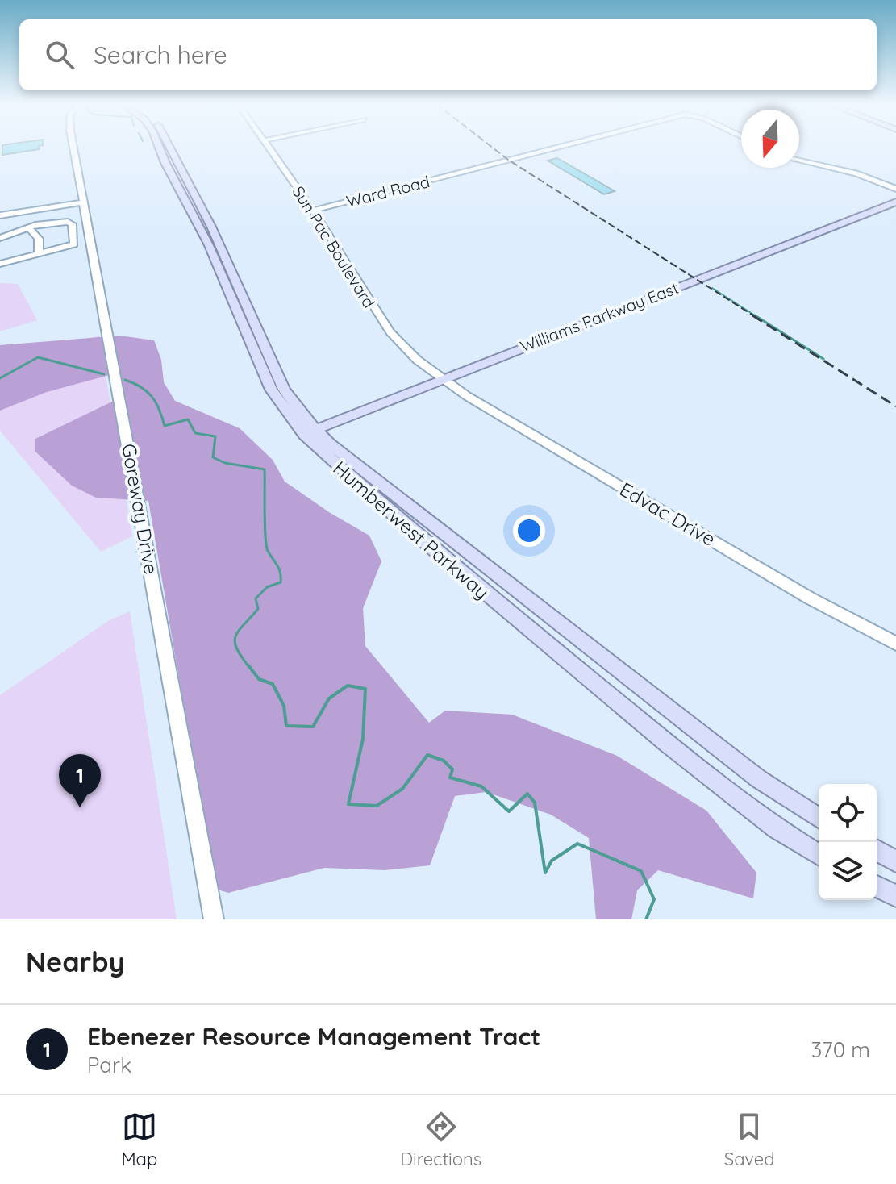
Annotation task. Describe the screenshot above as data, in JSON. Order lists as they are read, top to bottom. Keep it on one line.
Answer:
{"streets":{"main road":["Williams Parkway East","Humberwest Parkway"],"street":["Ward Road","Sun Pac Boulevard","Goreway Drive","Edvac Drive"]},"crossings":[["Ward Road","Sun Pac Boulevard"],["Sun Pac Boulevard","Williams Parkway East"],["Sun Pac Boulevard","Edvac Drive"],["Williams Parkway East","Edvac Drive"],["Williams Parkway East","Humberwest Parkway"]],"north":"bottom","page":{"search":"Search here","pins":"1","heading":"Nearby","list":[{"mark":"1","name":"Ebenezer Resource Management Tract","note":"Park","value":"370 m"}],"nav":["Map","Directions","Saved"]}}
